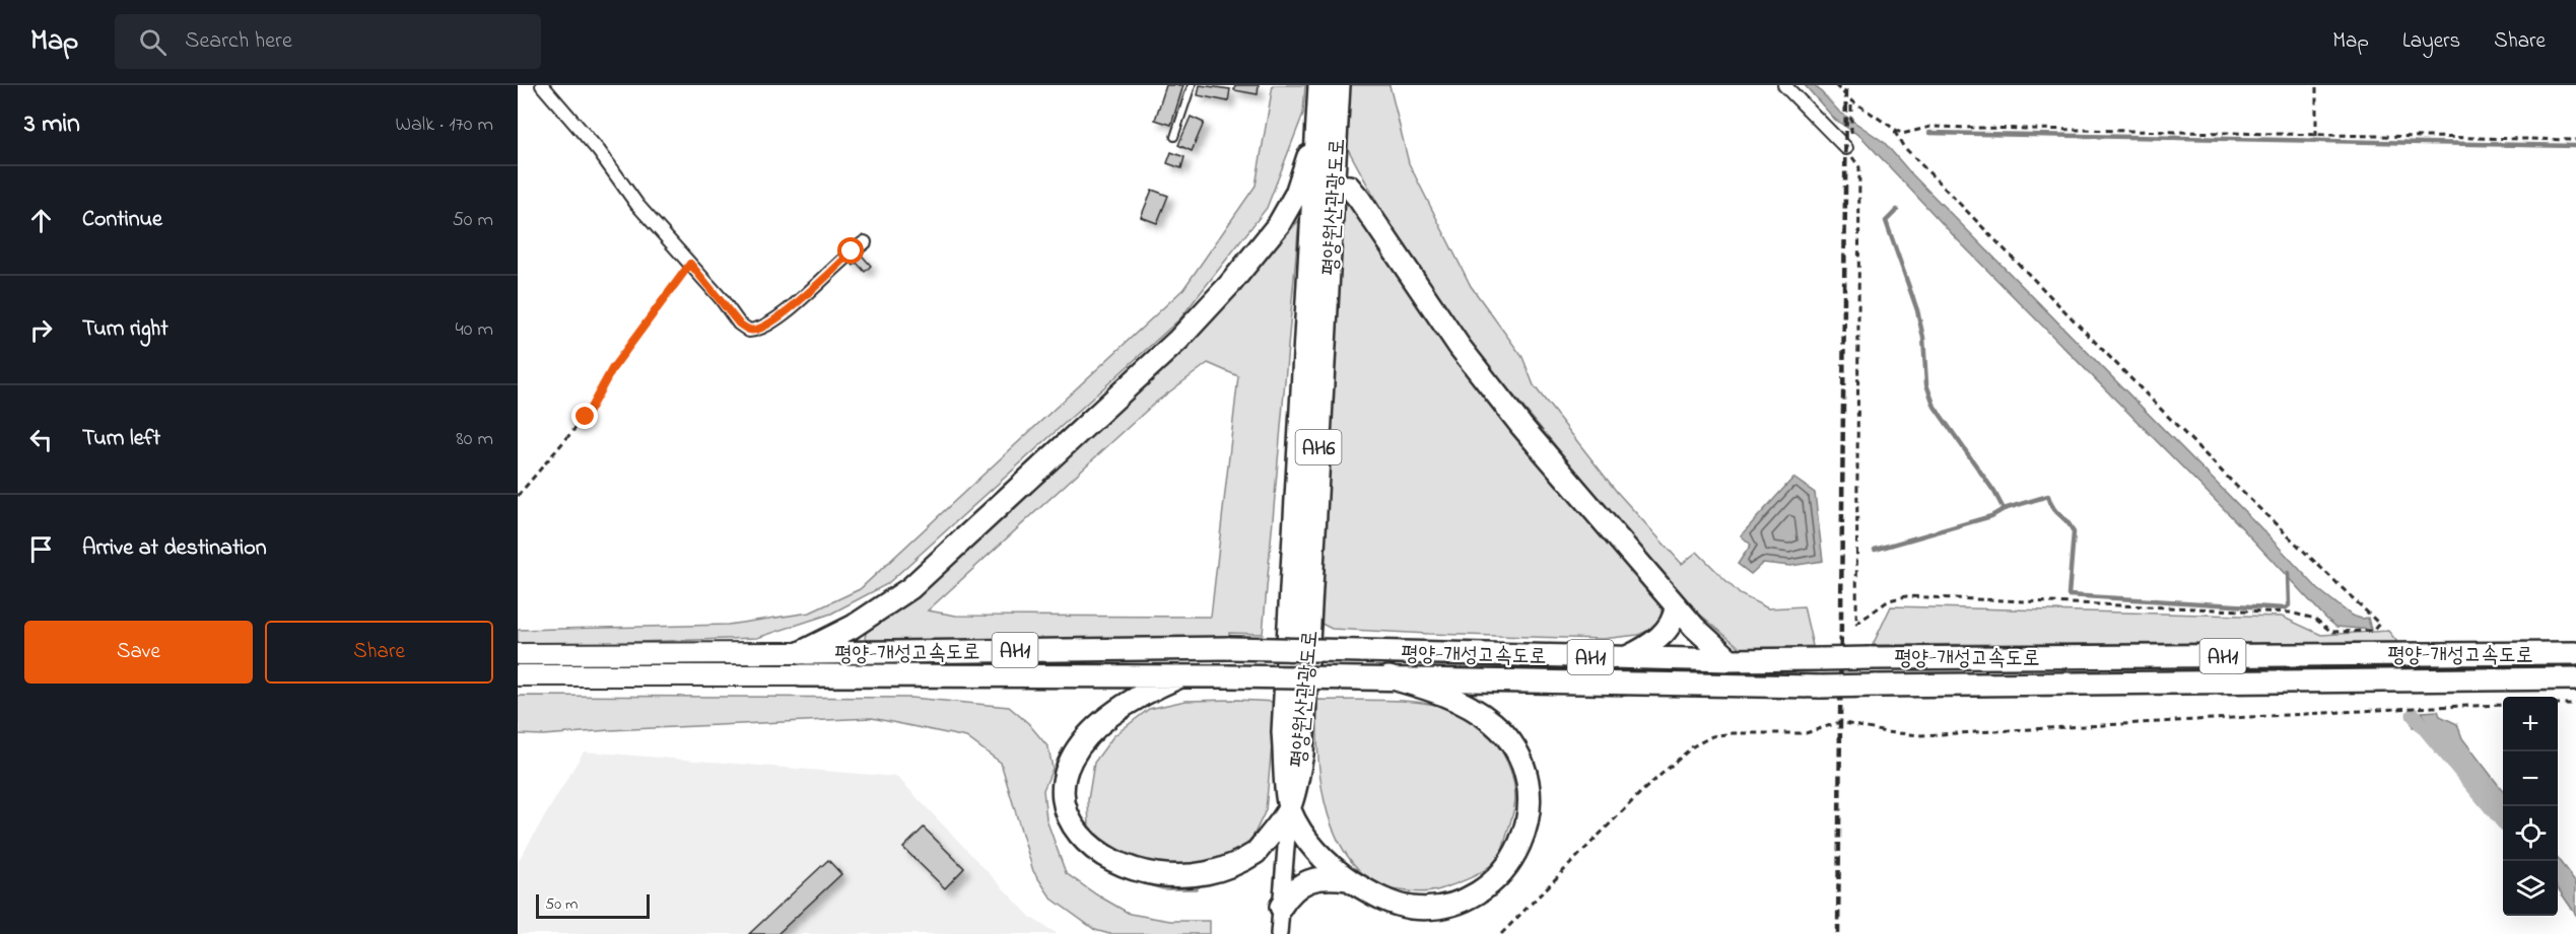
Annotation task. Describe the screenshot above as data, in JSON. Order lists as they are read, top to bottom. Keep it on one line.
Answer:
{"streets":{"highway":["평양원산관광도로","AH6","AH1","평양-개성고속도로"]},"scale_bar":"50 m","page":{"header":"Map","search":"Search here","nav":["Map","Layers","Share"],"heading":["3 min","Walk · 170 m"],"list":[["Continue","50 m"],["Turn right","40 m"],["Turn left","80 m"],"Arrive at destination"],"buttons":["Save","Share"],"map_buttons":["+","−"],"scale":"50 m"}}
